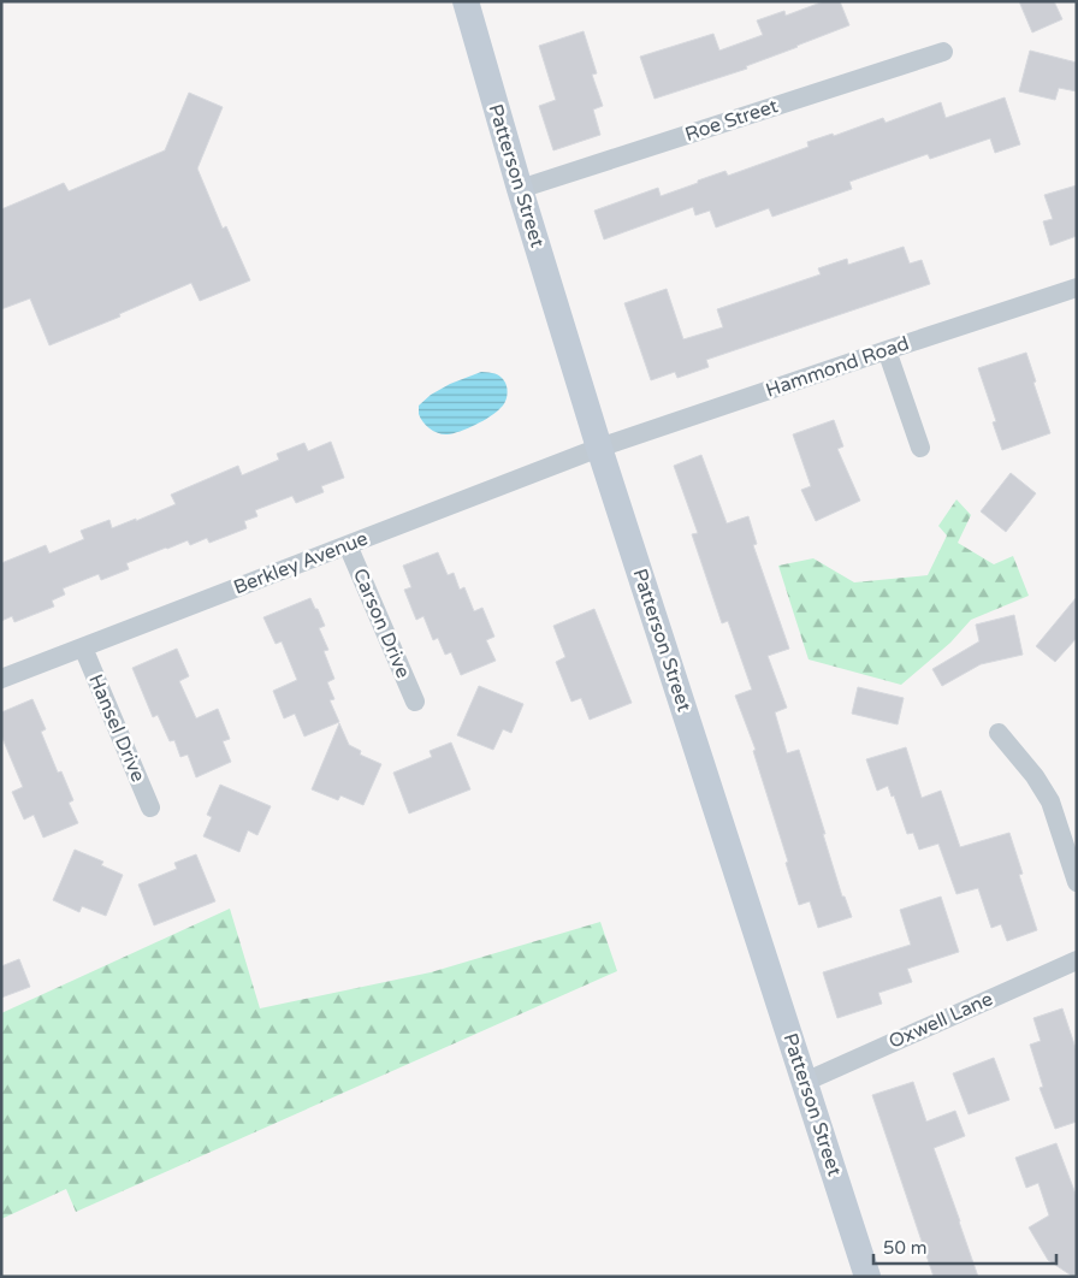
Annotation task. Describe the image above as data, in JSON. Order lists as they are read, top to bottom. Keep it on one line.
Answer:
{"streets":{"street":["Roe Street","Patterson Street","Hammond Road","Berkley Avenue","Carson Drive","Hansel Drive","Oxwell Lane"]},"crossings":[["Roe Street","Patterson Street"],["Patterson Street","Hammond Road"],["Patterson Street","Berkley Avenue"],["Patterson Street","Oxwell Lane"],["Hammond Road","Berkley Avenue"],["Berkley Avenue","Carson Drive"],["Berkley Avenue","Hansel Drive"]],"scale_bar":"50 m"}
